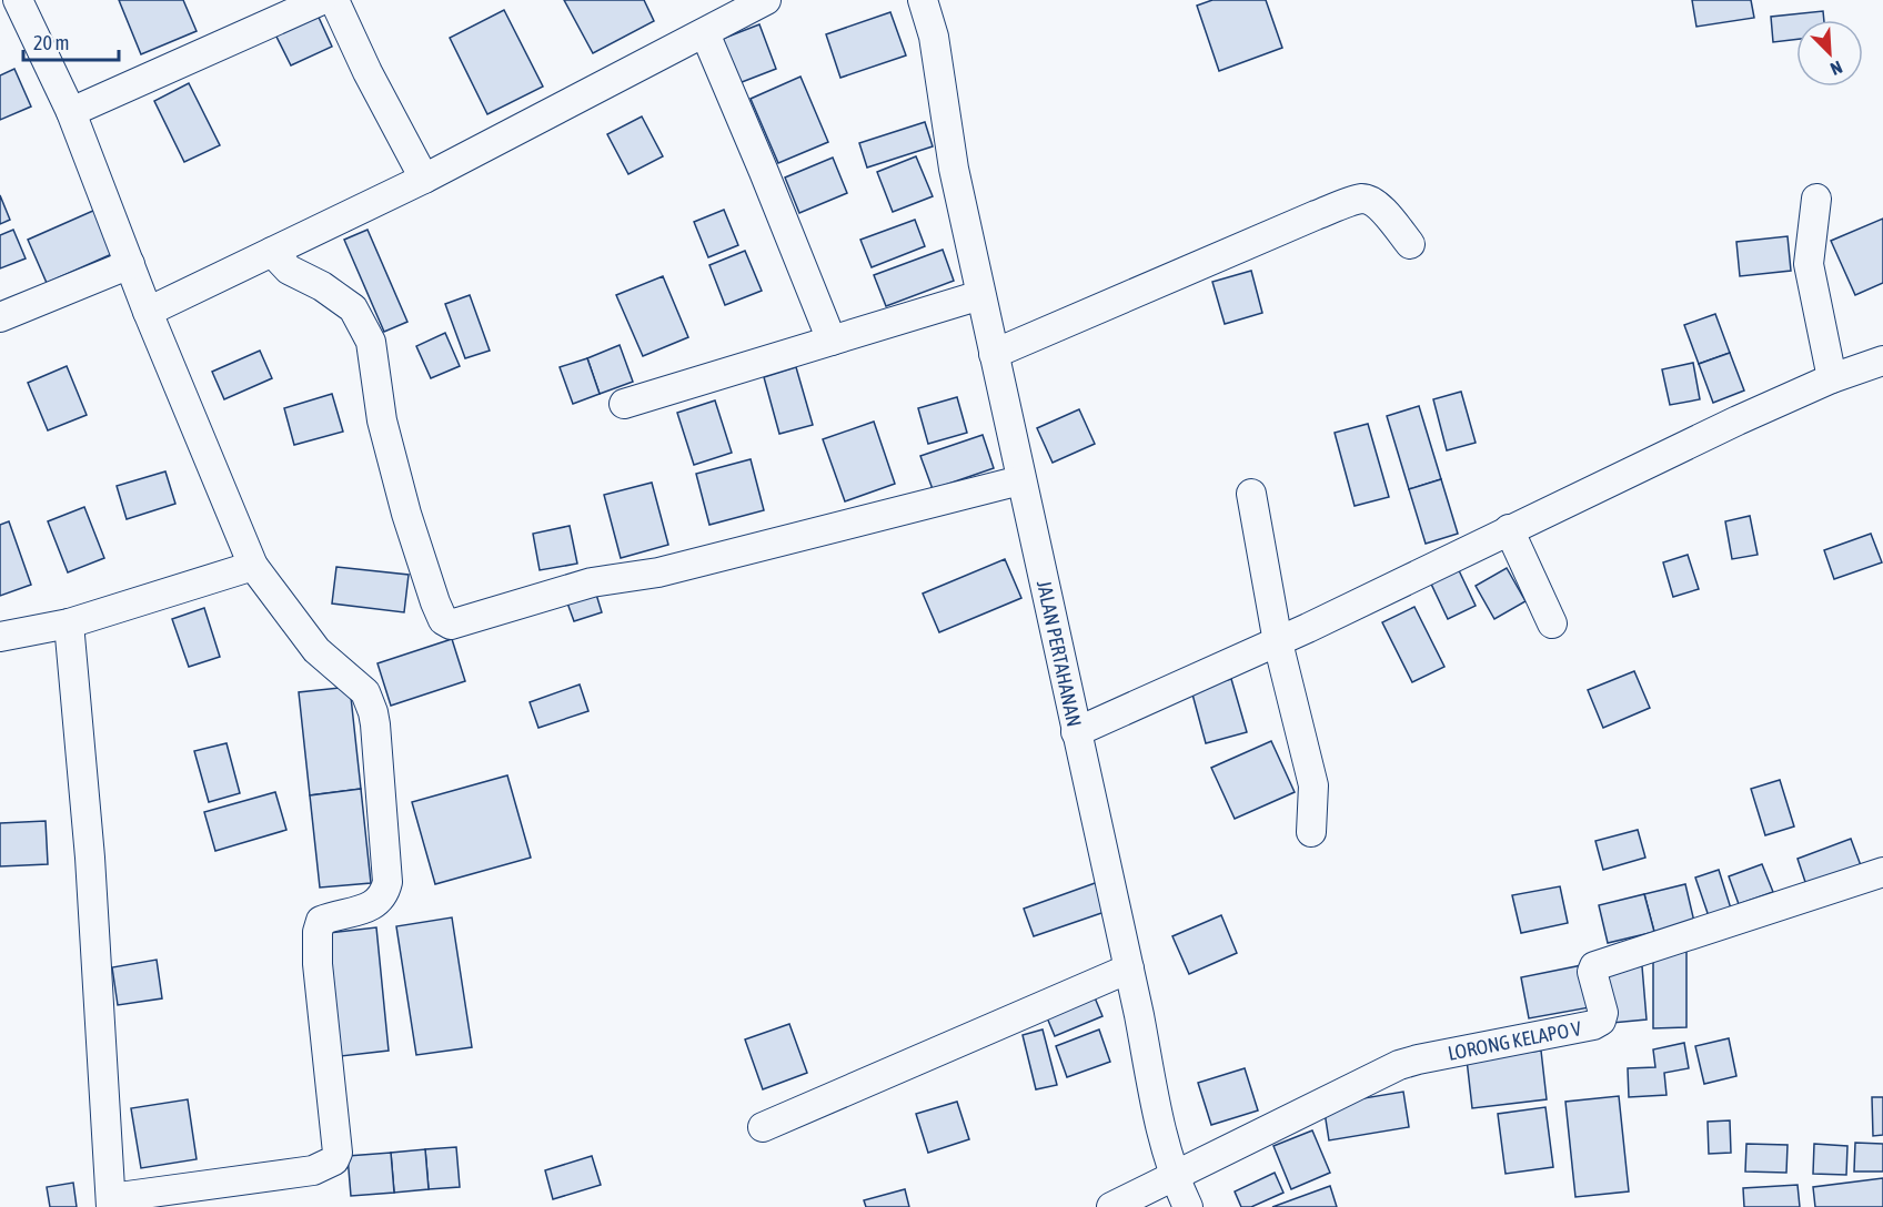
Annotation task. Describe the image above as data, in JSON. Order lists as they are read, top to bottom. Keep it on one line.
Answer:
{"streets":{"street":["JALAN PERTAHANAN","LORONG KELAPO V"]},"crossings":[["JALAN PERTAHANAN","LORONG KELAPO V"]],"scale_bar":"20 m","north":"bottom right"}
